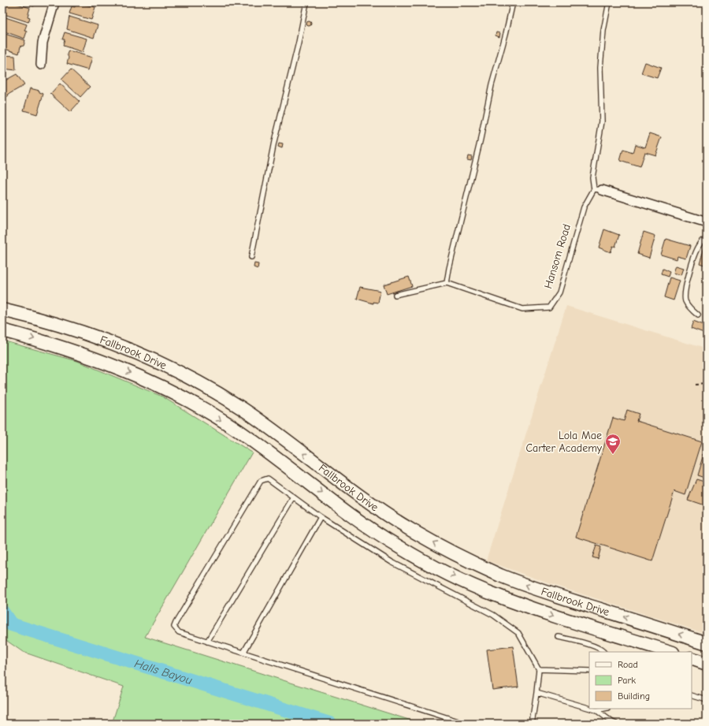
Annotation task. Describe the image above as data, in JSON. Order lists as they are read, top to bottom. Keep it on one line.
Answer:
{"streets":{"main road":["Fallbrook Drive"],"lane":["Hansom Road"]},"water":["Halls Bayou"],"places":{"school or university":["Lola Mae Carter Academy"]},"legend":["Road","Park","Building"]}
